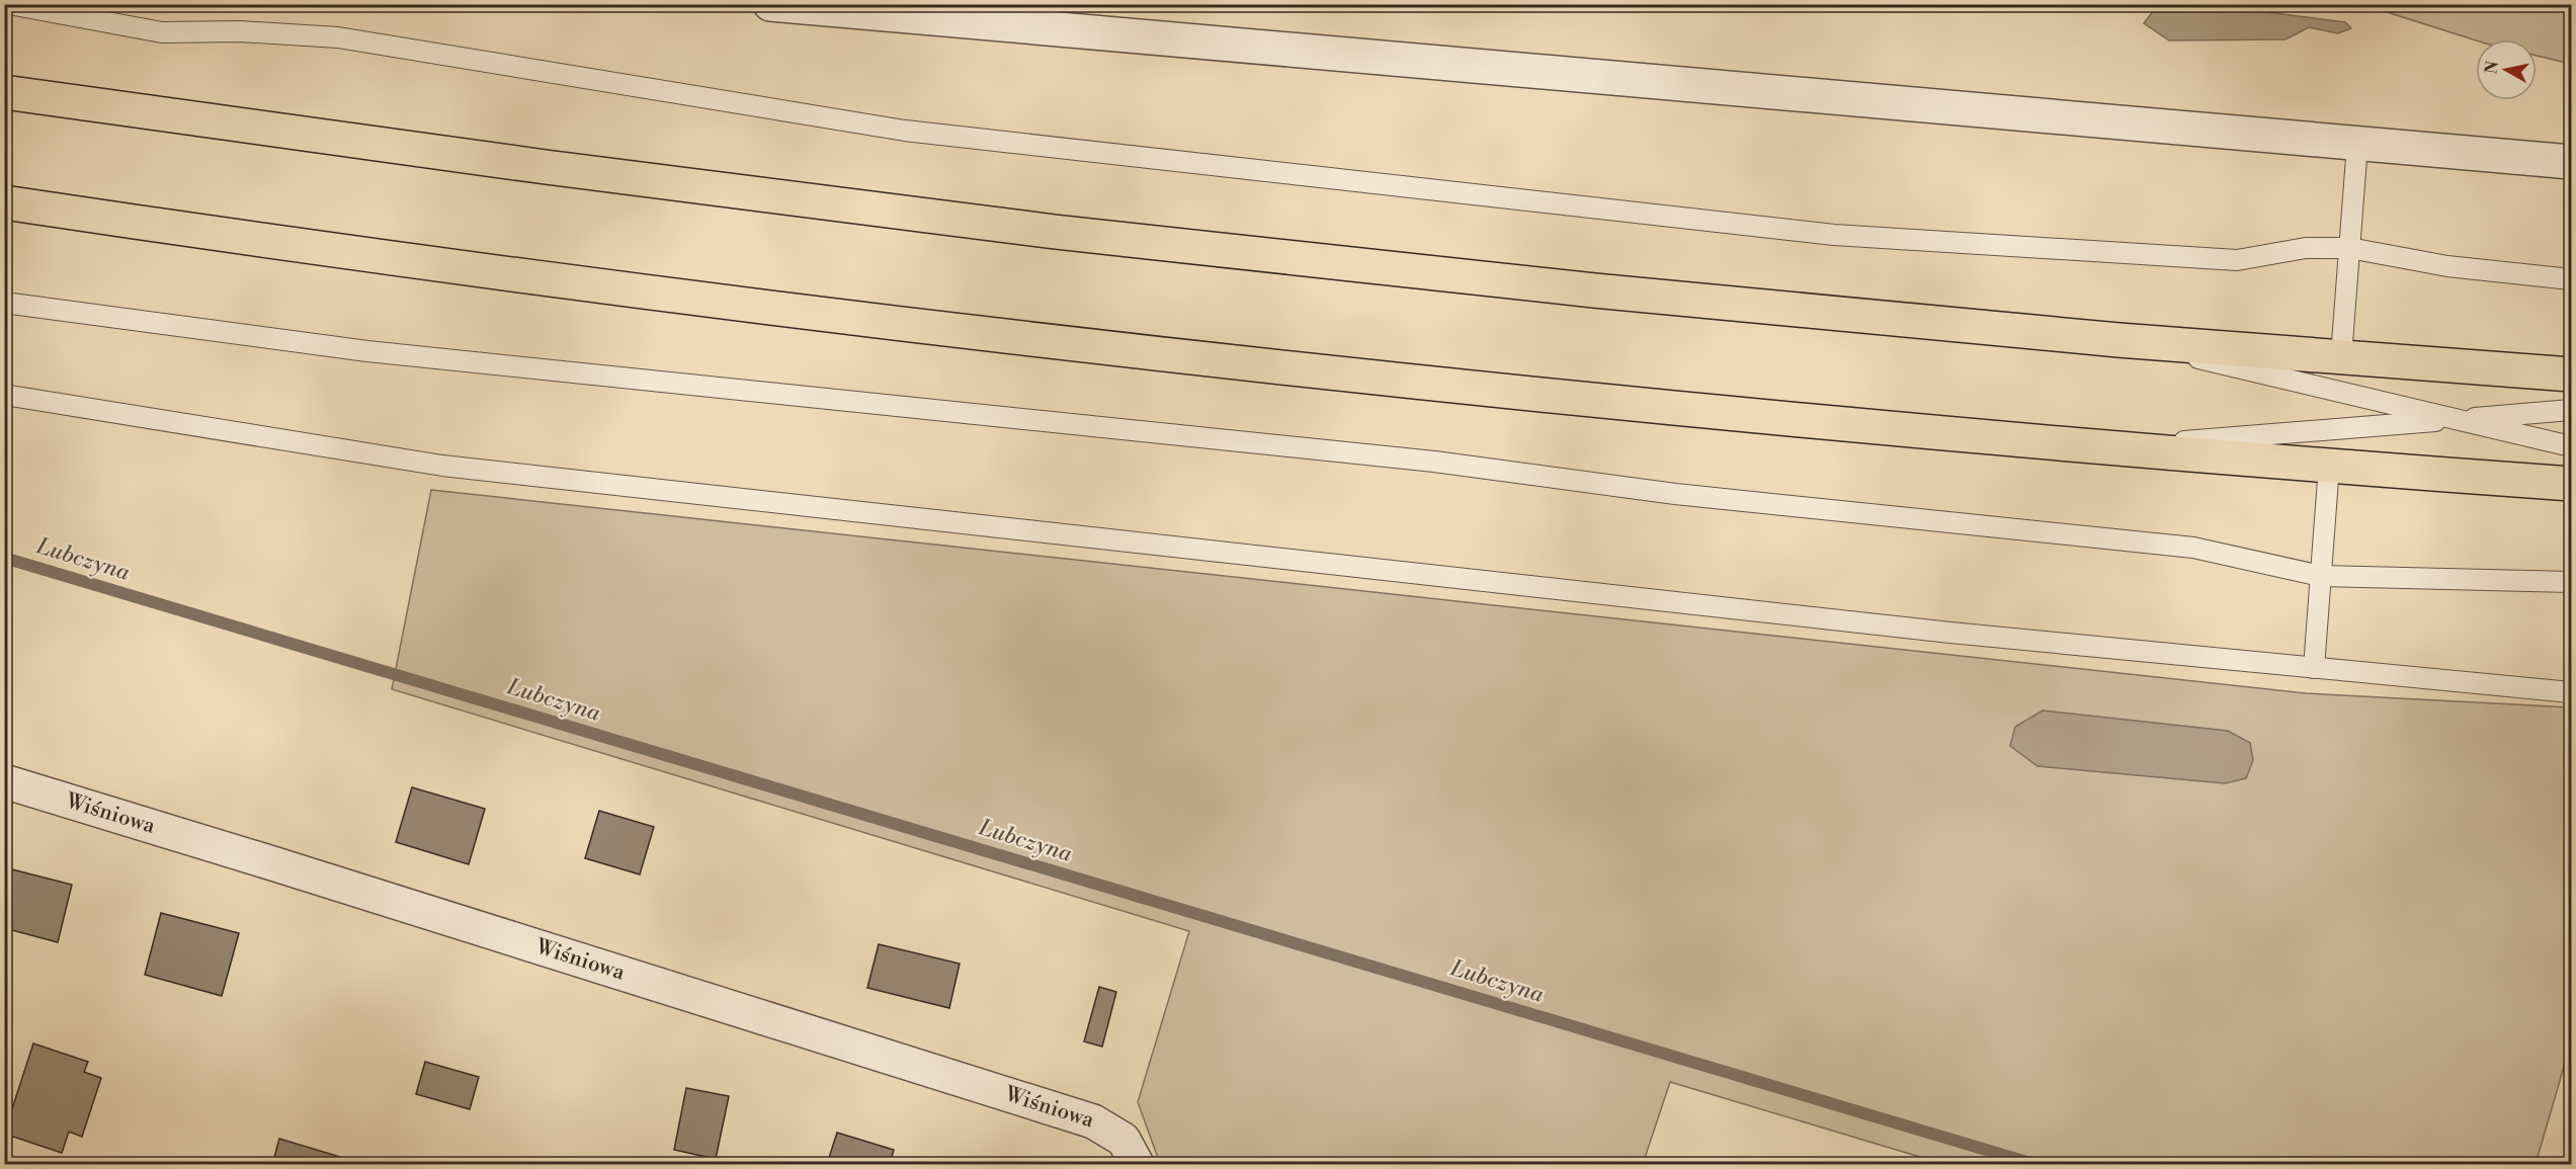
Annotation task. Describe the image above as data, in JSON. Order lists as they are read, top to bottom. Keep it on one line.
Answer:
{"streets":{"street":["Wiśniowa"]},"water":["Lubczyna"],"north":"left"}
